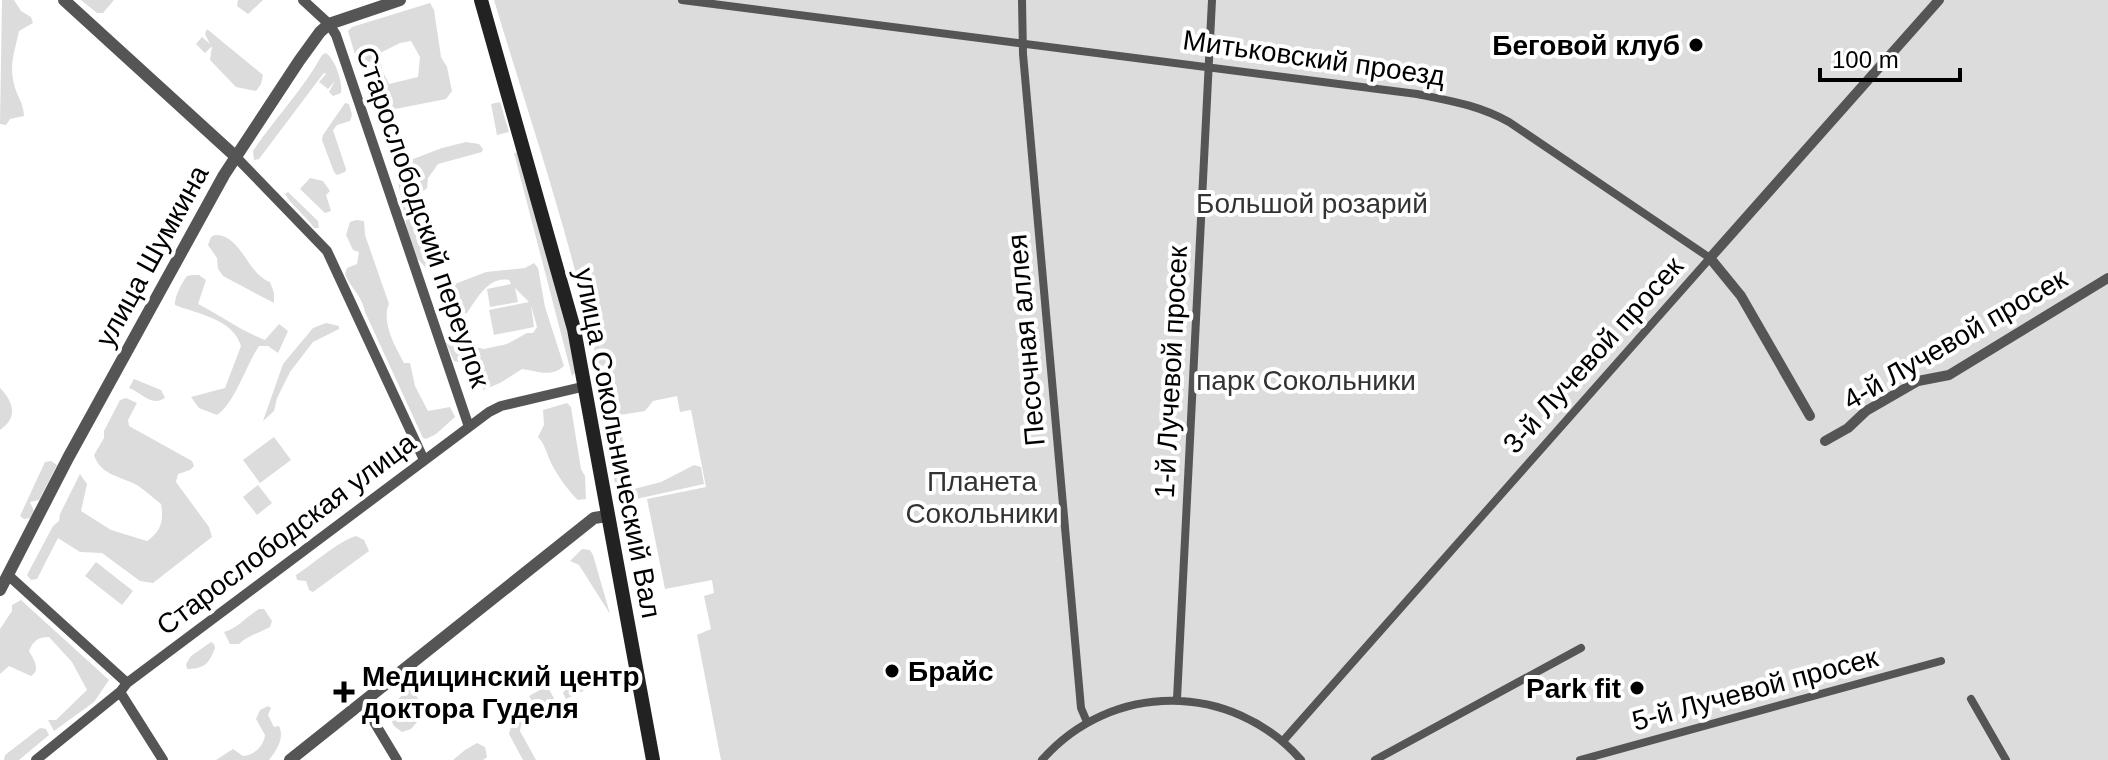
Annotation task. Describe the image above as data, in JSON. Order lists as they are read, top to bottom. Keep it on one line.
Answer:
{"streets":{"main road":["улица Сокольнический Вал"],"street":["Митьковский проезд","Старослободский переулок","улица Шумкина","4-й Лучевой просек","Песочная аллея","3-й Лучевой просек","1-й Лучевой просек","Старослободская улица","5-й Лучевой просек"]},"crossings":[["Митьковский проезд","Песочная аллея"],["Митьковский проезд","3-й Лучевой просек"],["Митьковский проезд","1-й Лучевой просек"],["Старослободский переулок","улица Шумкина"],["Старослободский переулок","Старослободская улица"],["улица Сокольнический Вал","Старослободская улица"]],"parks":["Большой розарий","парк Сокольники","Планета Сокольники"],"places":{"other":["Беговой клуб","Брайс","Park fit"],"health":["Медицинский центр доктора Гуделя"]},"scale_bar":"100 m"}
